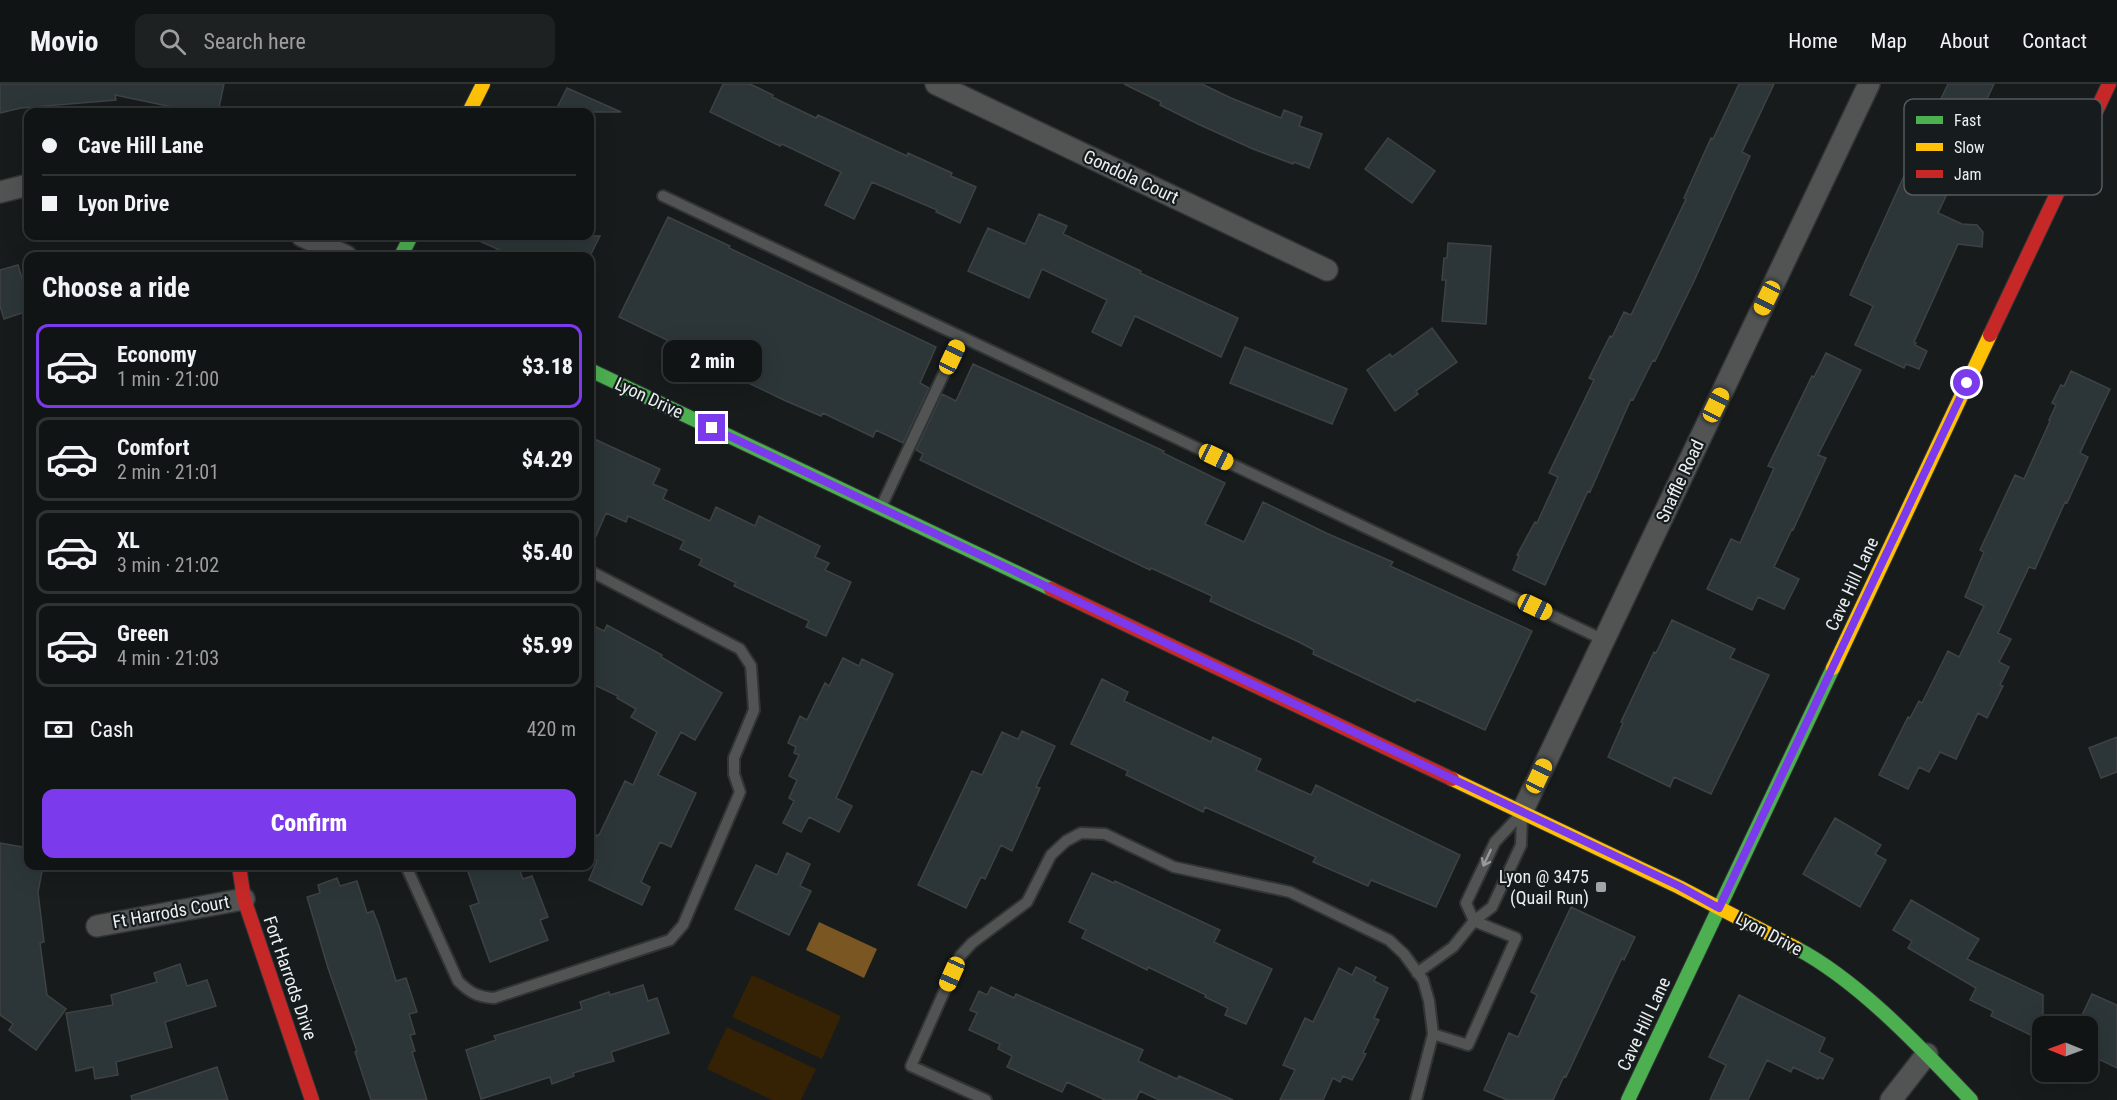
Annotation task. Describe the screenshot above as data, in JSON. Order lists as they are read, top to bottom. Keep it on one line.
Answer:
{"streets":{"street":["Gondola Court","Lyon Drive","Snaffle Road","Cave Hill Lane","Ft Harrods Court","Fort Harrods Drive"]},"crossings":[["Lyon Drive","Snaffle Road"],["Lyon Drive","Cave Hill Lane"],["Ft Harrods Court","Fort Harrods Drive"]],"places":{"transit":["Lyon @ 3475 (Quail Run)"]},"legend":["Fast","Slow","Jam"],"north":"left","page":{"header":"Movio","search":"Search here","nav":["Home","Map","About","Contact"],"banner":["Cave Hill Lane","Lyon Drive"],"heading":"Choose a ride","list":[{"name":"Economy","note":"1 min · 21:00","value":"$3.18"},{"name":"Comfort","note":"2 min · 21:01","value":"$4.29"},{"name":"XL","note":"3 min · 21:02","value":"$5.40"},{"name":"Green","note":"4 min · 21:03","value":"$5.99"}],"bubble":"2 min","pay":["Cash","420 m"],"buttons":"Confirm"}}
